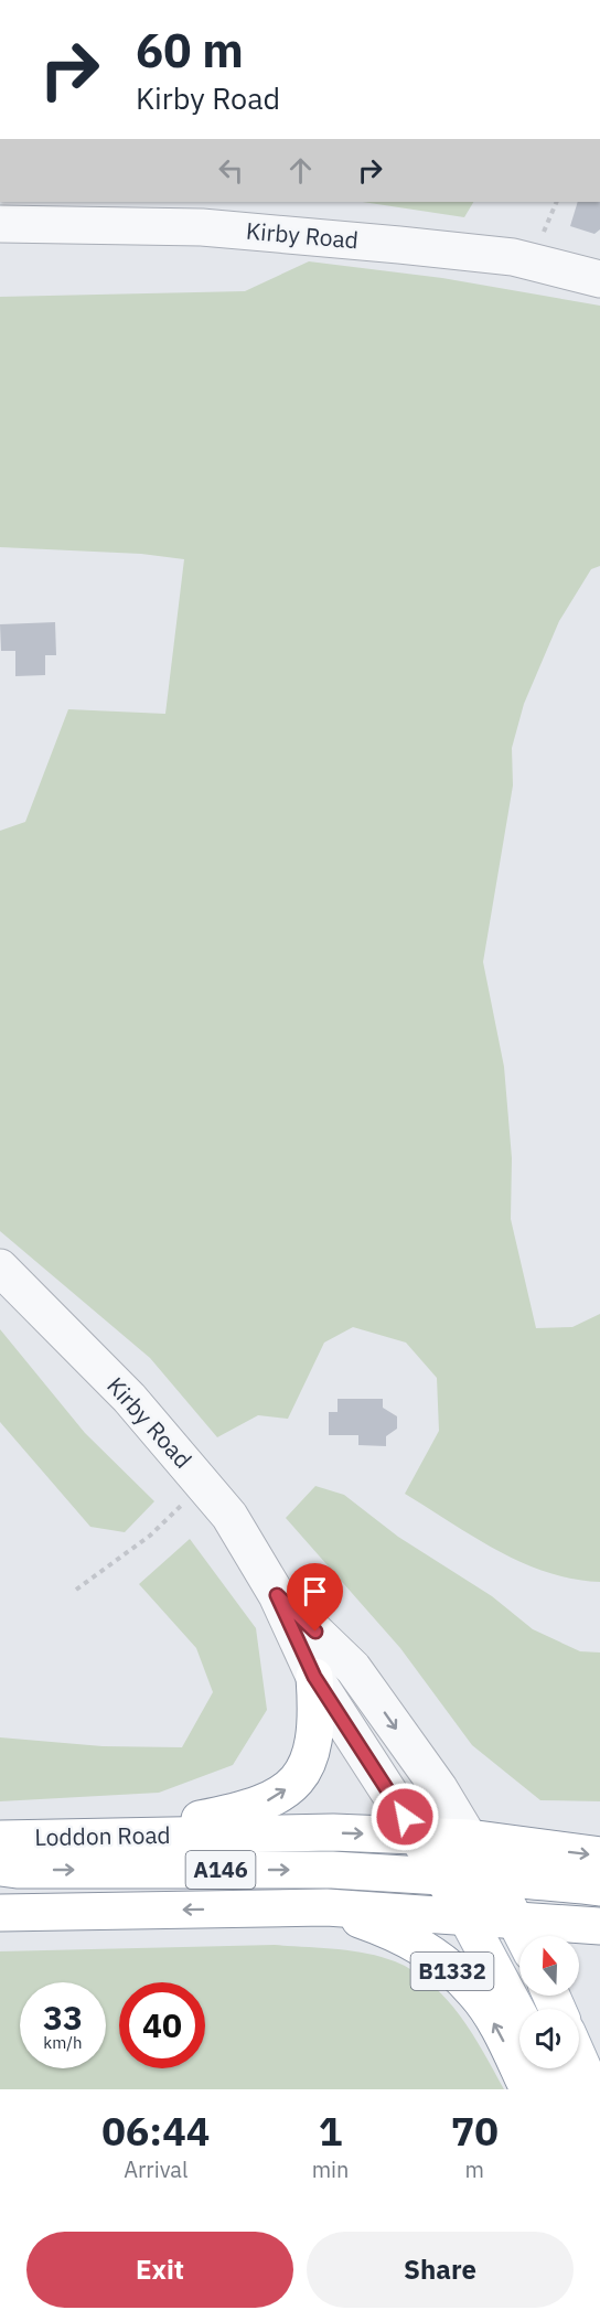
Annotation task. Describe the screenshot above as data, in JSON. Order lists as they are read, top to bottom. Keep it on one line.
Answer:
{"streets":{"main road":["Loddon Road","A146","B1332"],"street":["Kirby Road"]},"crossings":[["Kirby Road","Loddon Road"],["Kirby Road","A146"],["Kirby Road","B1332"],["Loddon Road","A146"],["Loddon Road","B1332"],["A146","B1332"]],"north":"top","page":{"turn":["60 m","Kirby Road"],"speed":"33 km/h","limit":"40","eta":["06:44","Arrival","1","min","70","m"],"buttons":["Exit","Share"]}}
